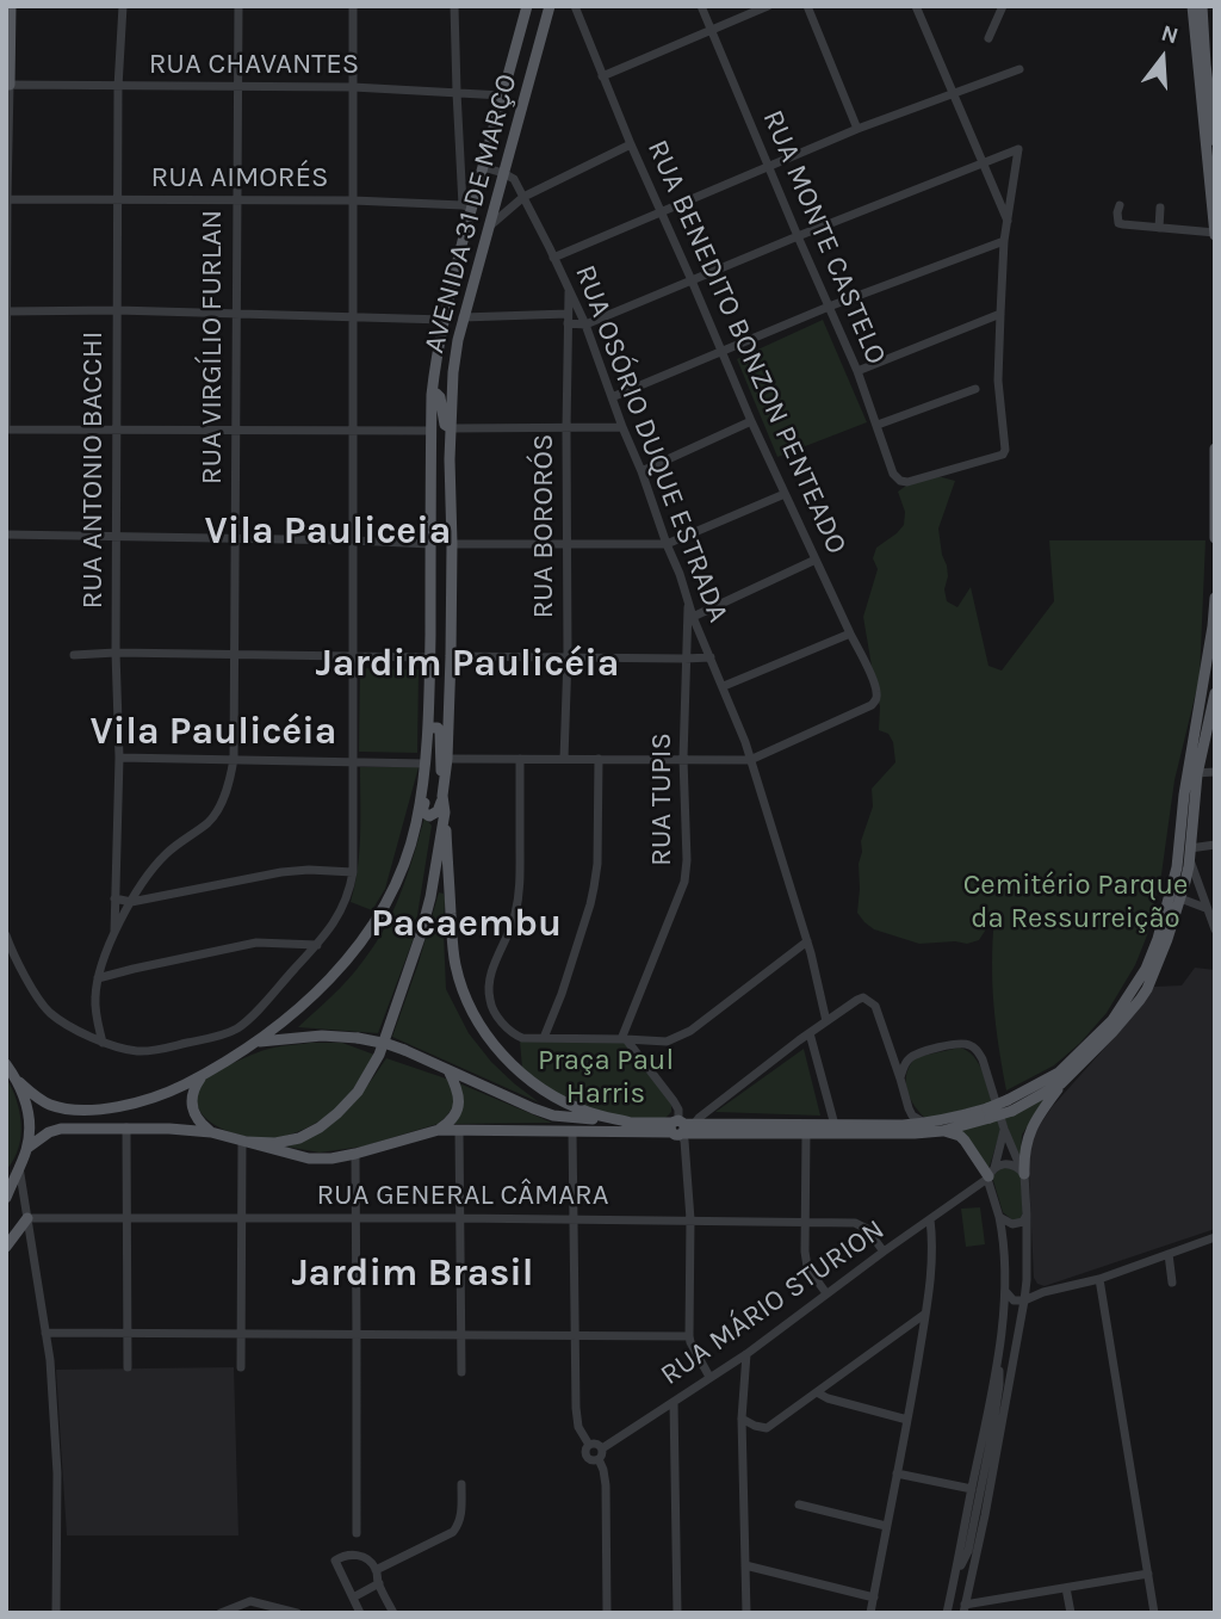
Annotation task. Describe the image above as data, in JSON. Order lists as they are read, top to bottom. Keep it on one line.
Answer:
{"streets":{"main road":["AVENIDA 31 DE MARÇO"],"street":["RUA CHAVANTES","RUA AIMORÉS","RUA MONTE CASTELO","RUA VIRGÍLIO FURLAN","RUA BENEDITO BONZON PENTEADO","RUA OSÓRIO DUQUE ESTRADA","RUA ANTONIO BACCHI","RUA BORORÓS","RUA TUPIS","RUA GENERAL CÂMARA","RUA MÁRIO STURION"]},"crossings":[["RUA CHAVANTES","AVENIDA 31 DE MARÇO"],["RUA CHAVANTES","RUA VIRGÍLIO FURLAN"],["RUA CHAVANTES","RUA ANTONIO BACCHI"],["RUA AIMORÉS","AVENIDA 31 DE MARÇO"],["RUA AIMORÉS","RUA VIRGÍLIO FURLAN"],["RUA AIMORÉS","RUA ANTONIO BACCHI"],["AVENIDA 31 DE MARÇO","RUA OSÓRIO DUQUE ESTRADA"],["RUA VIRGÍLIO FURLAN","RUA ANTONIO BACCHI"],["RUA BENEDITO BONZON PENTEADO","RUA OSÓRIO DUQUE ESTRADA"],["RUA OSÓRIO DUQUE ESTRADA","RUA BORORÓS"],["RUA OSÓRIO DUQUE ESTRADA","RUA TUPIS"],["RUA GENERAL CÂMARA","RUA MÁRIO STURION"]],"districts":["Vila Pauliceia","Jardim Paulicéia","Vila Paulicéia","Pacaembu","Jardim Brasil"],"parks":["Cemitério Parque da Ressurreição","Praça Paul Harris"],"north":"top"}
